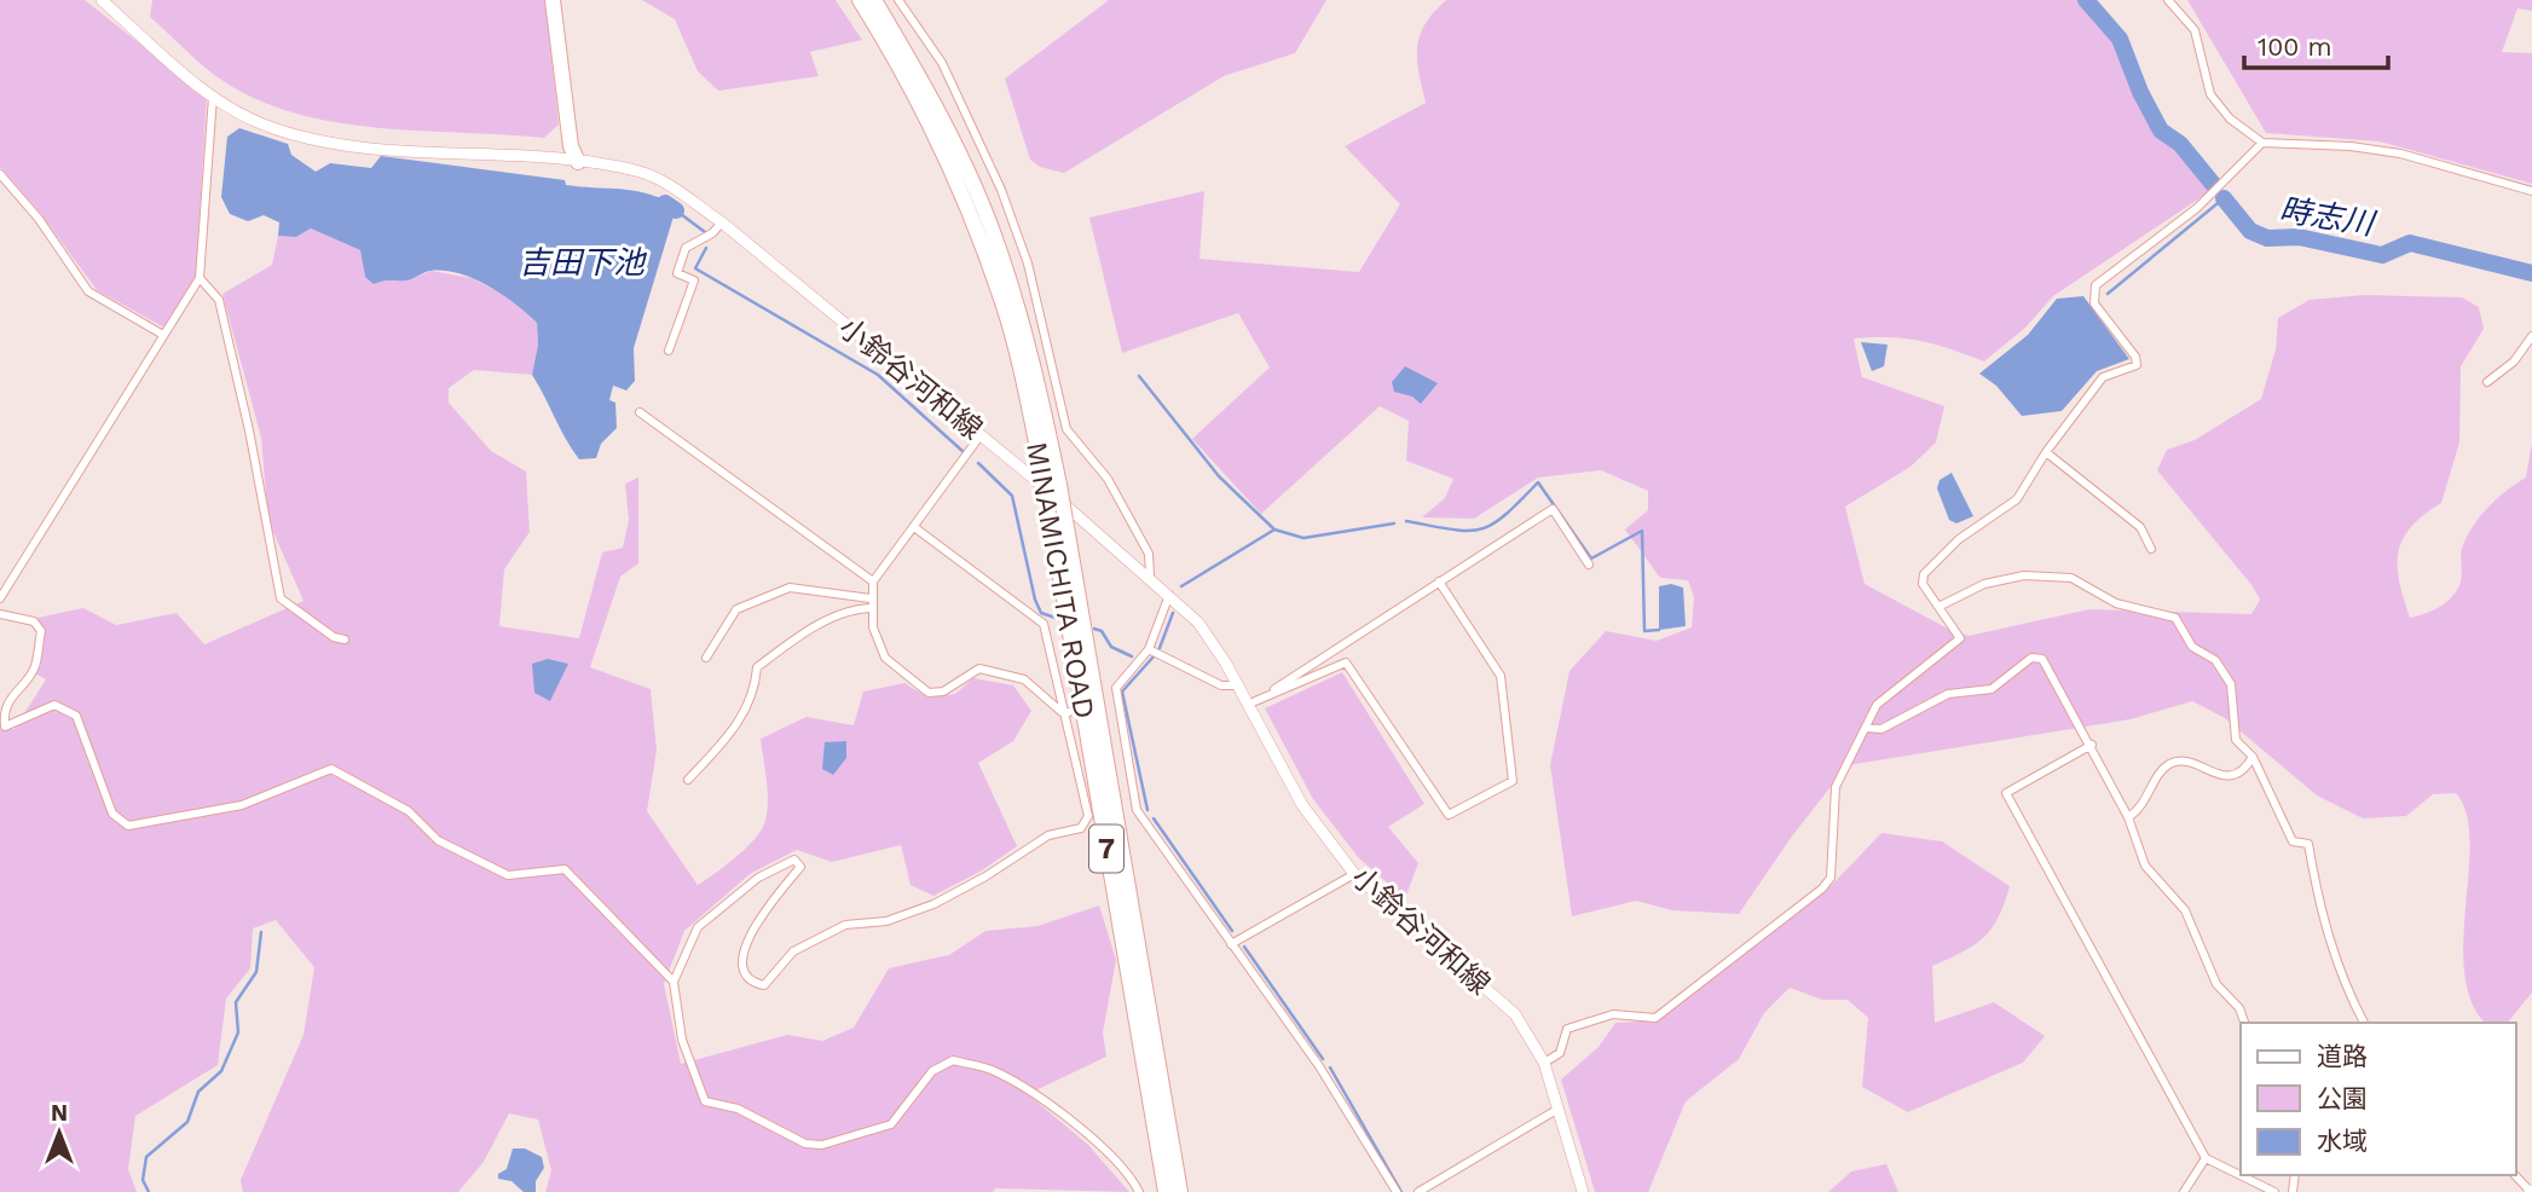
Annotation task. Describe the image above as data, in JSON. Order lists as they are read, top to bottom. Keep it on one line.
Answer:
{"streets":{"highway":["MINAMICHITA ROAD","7"],"main road":["小鈴谷河和線"]},"water":["時志川","吉田下池"],"legend":["道路","公園","水域"],"scale_bar":"100 m","north":"top"}
